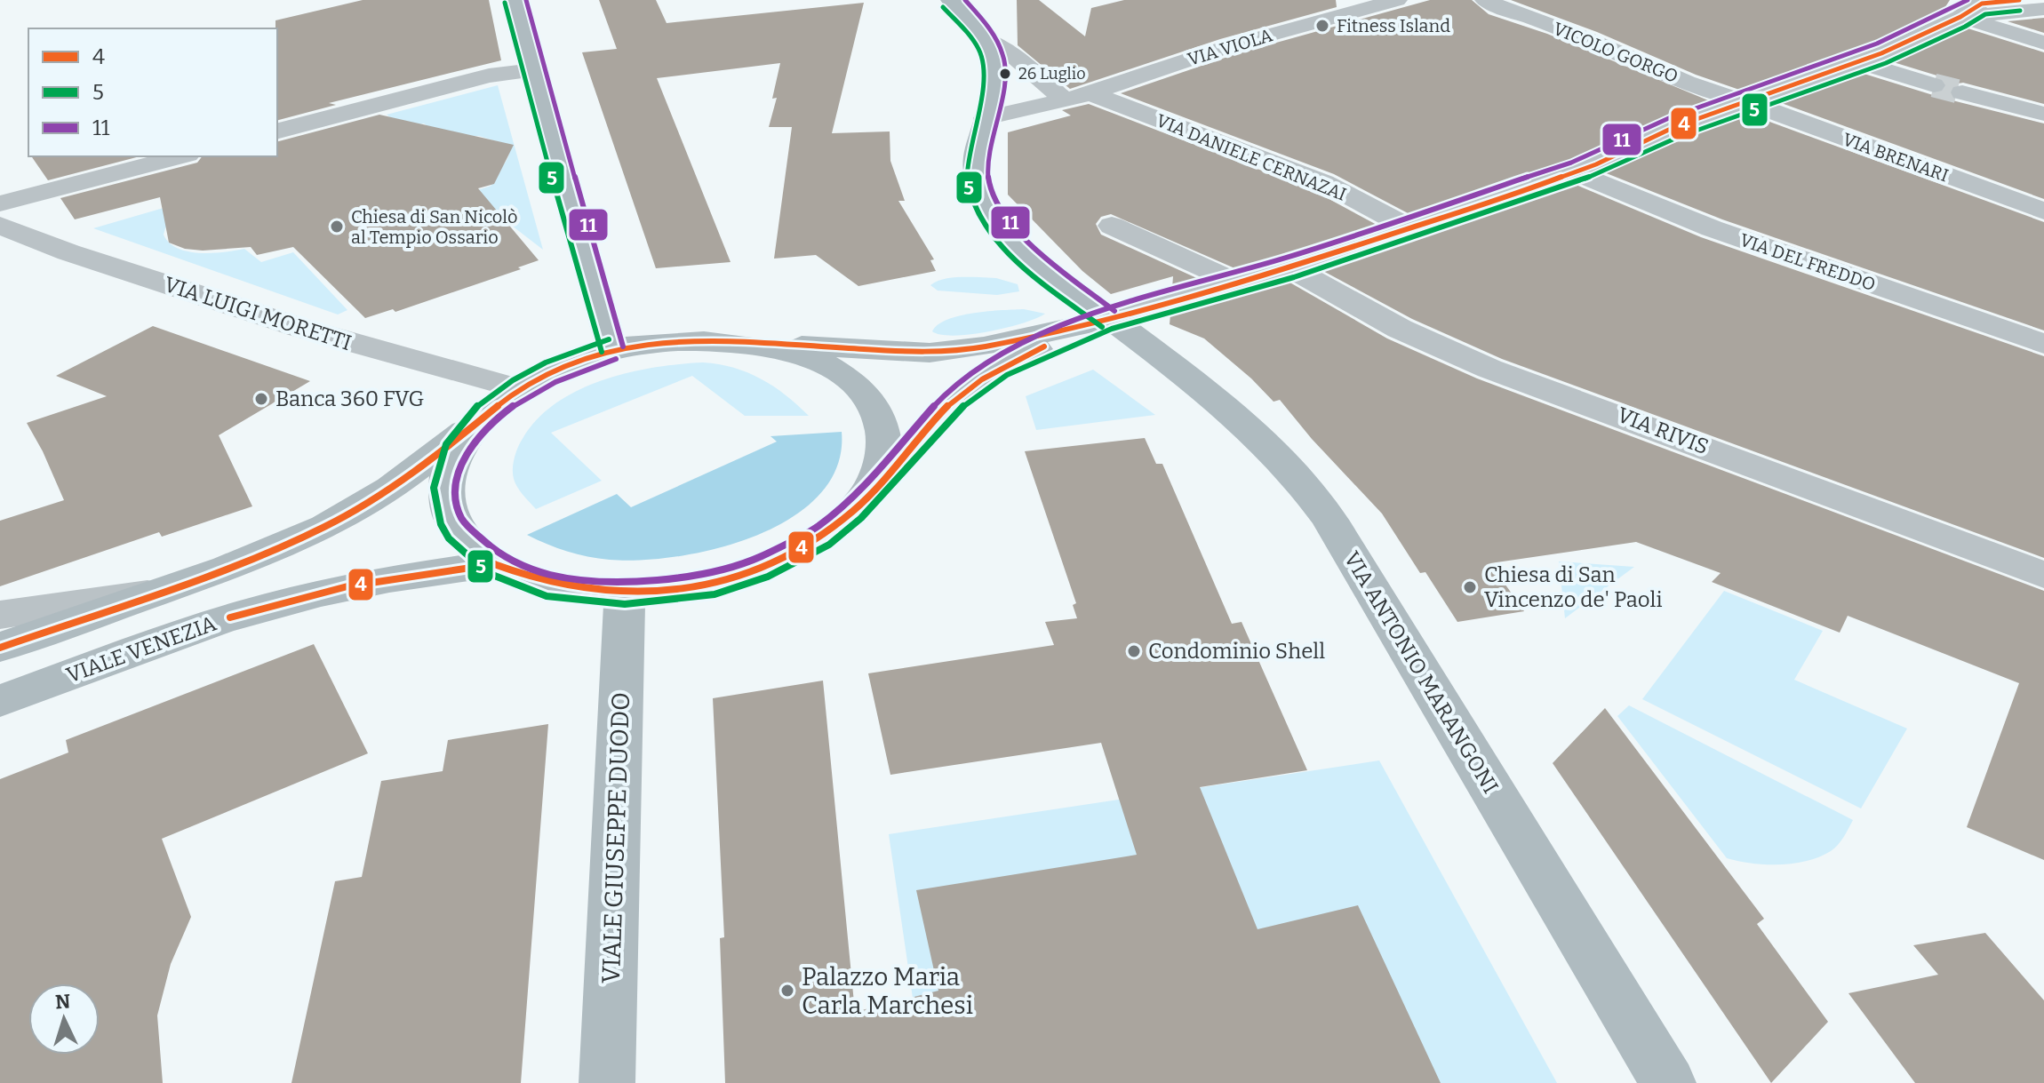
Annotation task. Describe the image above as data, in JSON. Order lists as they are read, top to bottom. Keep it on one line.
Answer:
{"streets":{"main road":["VIALE VENEZIA","VIA ANTONIO MARANGONI","VIALE GIUSEPPE DUODO"],"street":["VIA VIOLA","VICOLO GORGO","VIA DANIELE CERNAZAI","VIA BRENARI","VIA DEL FREDDO","VIA LUIGI MORETTI","VIA RIVIS"]},"crossings":[["VIA VIOLA","VIA DANIELE CERNAZAI"],["VIA VIOLA","VIA ANTONIO MARANGONI"],["VICOLO GORGO","VIA BRENARI"]],"places":["Fitness Island","26 Luglio","Chiesa di San Nicolò al Tempio Ossario","Banca 360 FVG","Chiesa di San Vincenzo de' Paoli","Condominio Shell","Palazzo Maria Carla Marchesi"],"lines":["transit line 4","transit line 11","transit line 5"],"legend":["4","5","11"],"north":"top"}
